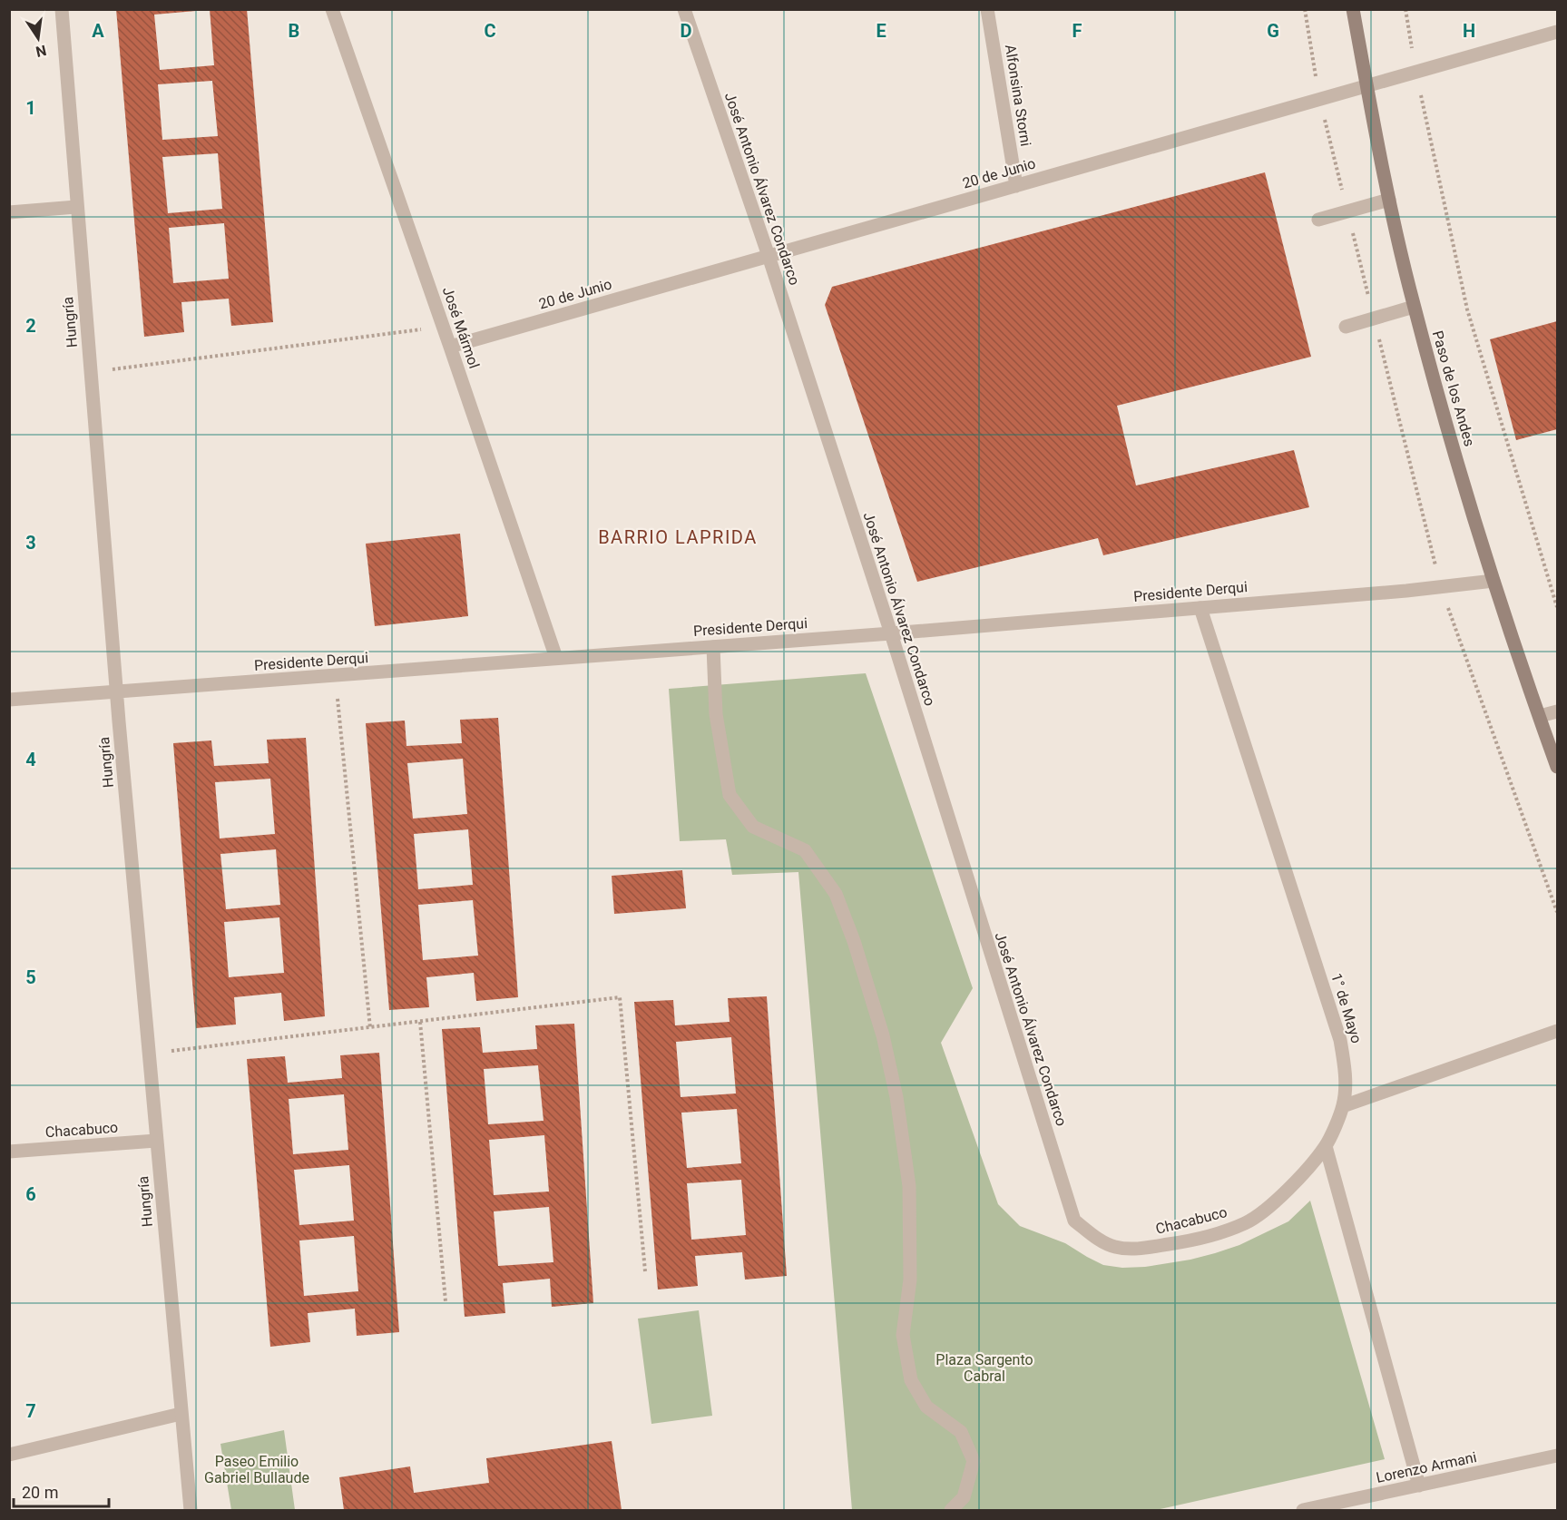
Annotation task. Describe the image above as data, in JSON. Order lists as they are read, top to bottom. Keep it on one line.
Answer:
{"streets":{"main road":["Paso de los Andes"],"street":["Alfonsina Storni","20 de Junio","José Antonio Álvarez Condarco","Hungría","José Mármol","Presidente Derqui","1° de Mayo","Chacabuco","Lorenzo Armani"]},"crossings":[["Alfonsina Storni","20 de Junio"],["20 de Junio","José Antonio Álvarez Condarco"],["20 de Junio","José Mármol"],["20 de Junio","Paso de los Andes"],["José Antonio Álvarez Condarco","Presidente Derqui"],["José Antonio Álvarez Condarco","Chacabuco"],["Hungría","Presidente Derqui"],["Hungría","Chacabuco"],["José Mármol","Presidente Derqui"],["Paso de los Andes","Presidente Derqui"],["Presidente Derqui","1° de Mayo"],["1° de Mayo","Chacabuco"]],"districts":["BARRIO LAPRIDA"],"parks":["Plaza Sargento Cabral","Paseo Emilio Gabriel Bullaude"],"scale_bar":"20 m","north":"bottom","grid":{"columns":["A","B","C","D","E","F","G","H"],"rows":["1","2","3","4","5","6","7"]}}
